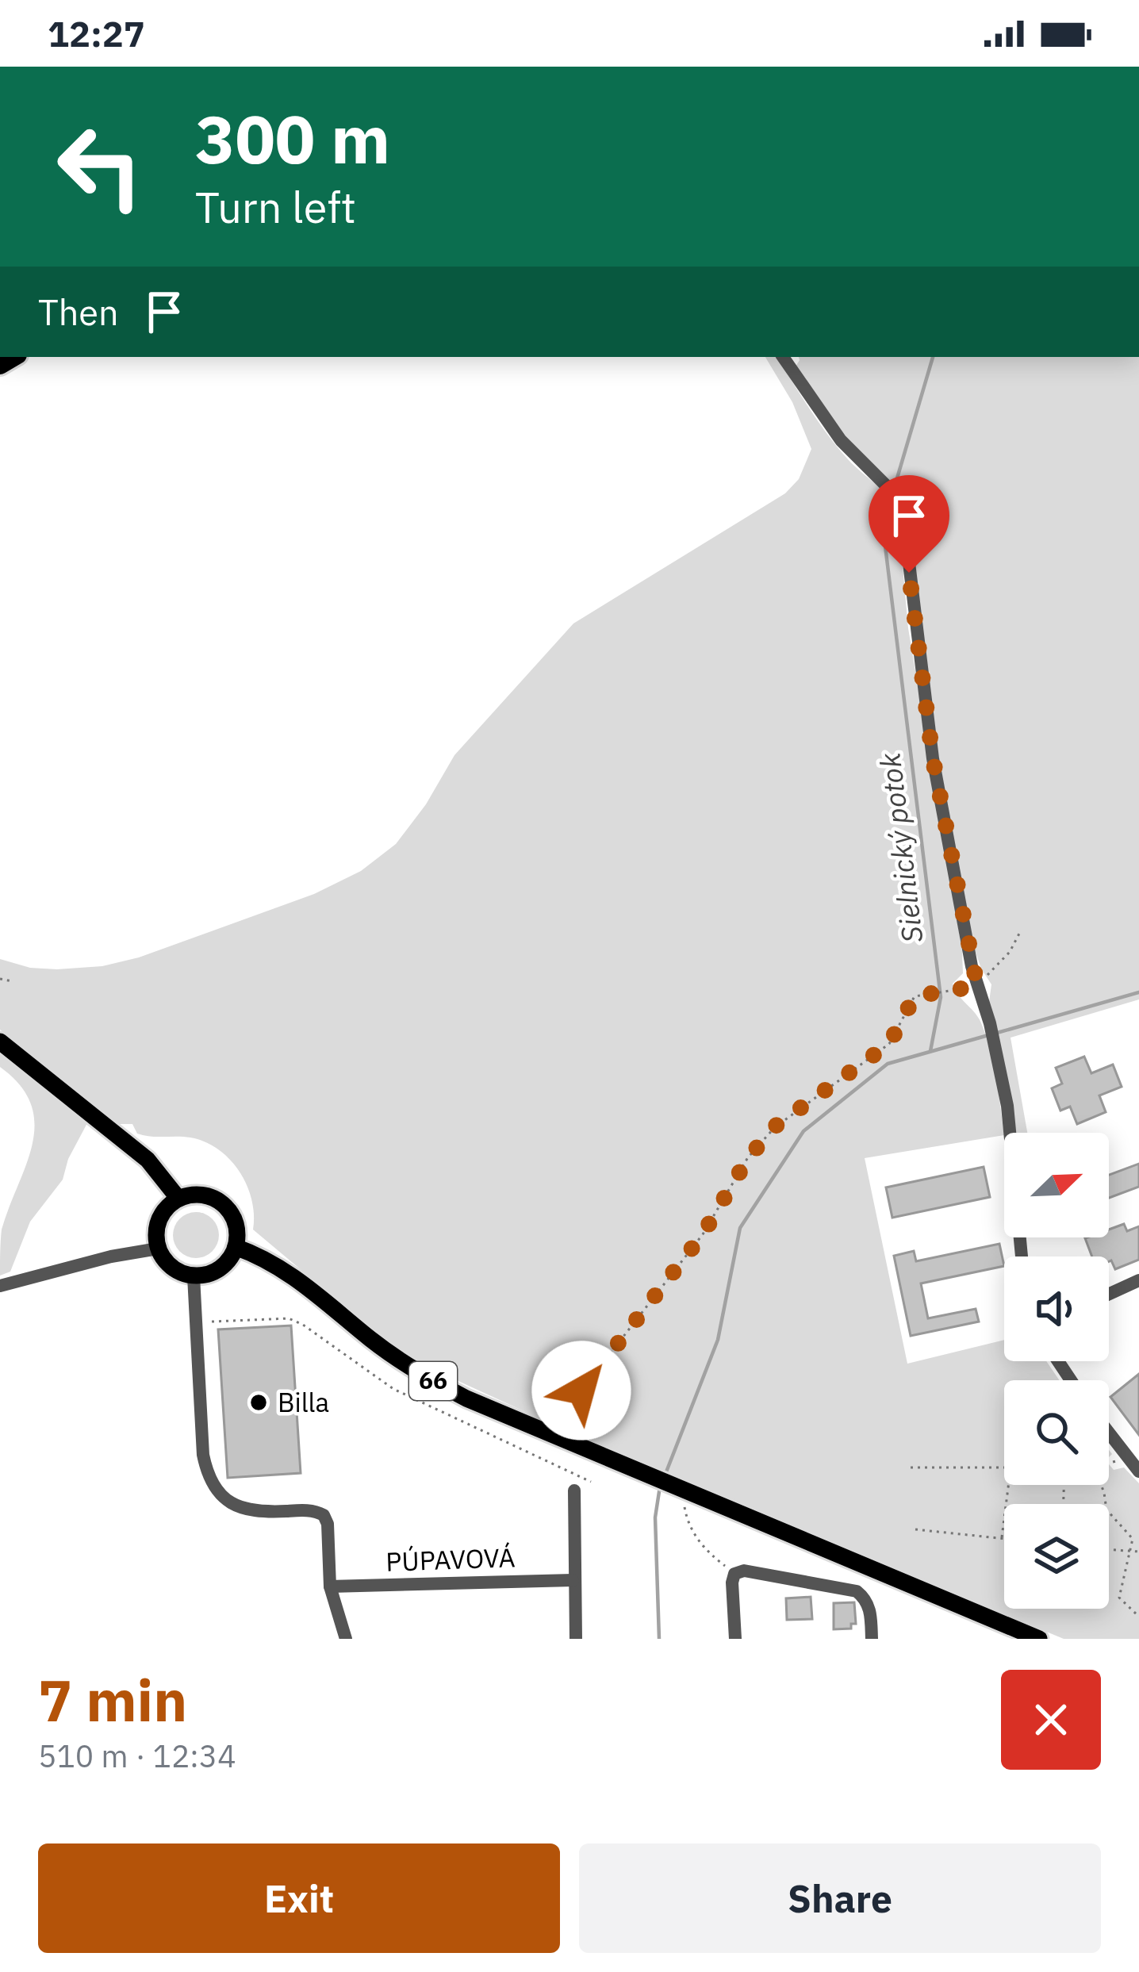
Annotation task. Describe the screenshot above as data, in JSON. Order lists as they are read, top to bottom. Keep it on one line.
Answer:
{"streets":{"main road":["66"],"street":["PÚPAVOVÁ"]},"water":["Sielnický potok"],"places":["Billa"],"north":"top right","page":{"status":"12:27","turn":["300 m","Turn left"],"then":"Then","heading":["7 min","510 m · 12:34"],"buttons":["Exit","Share"]}}
